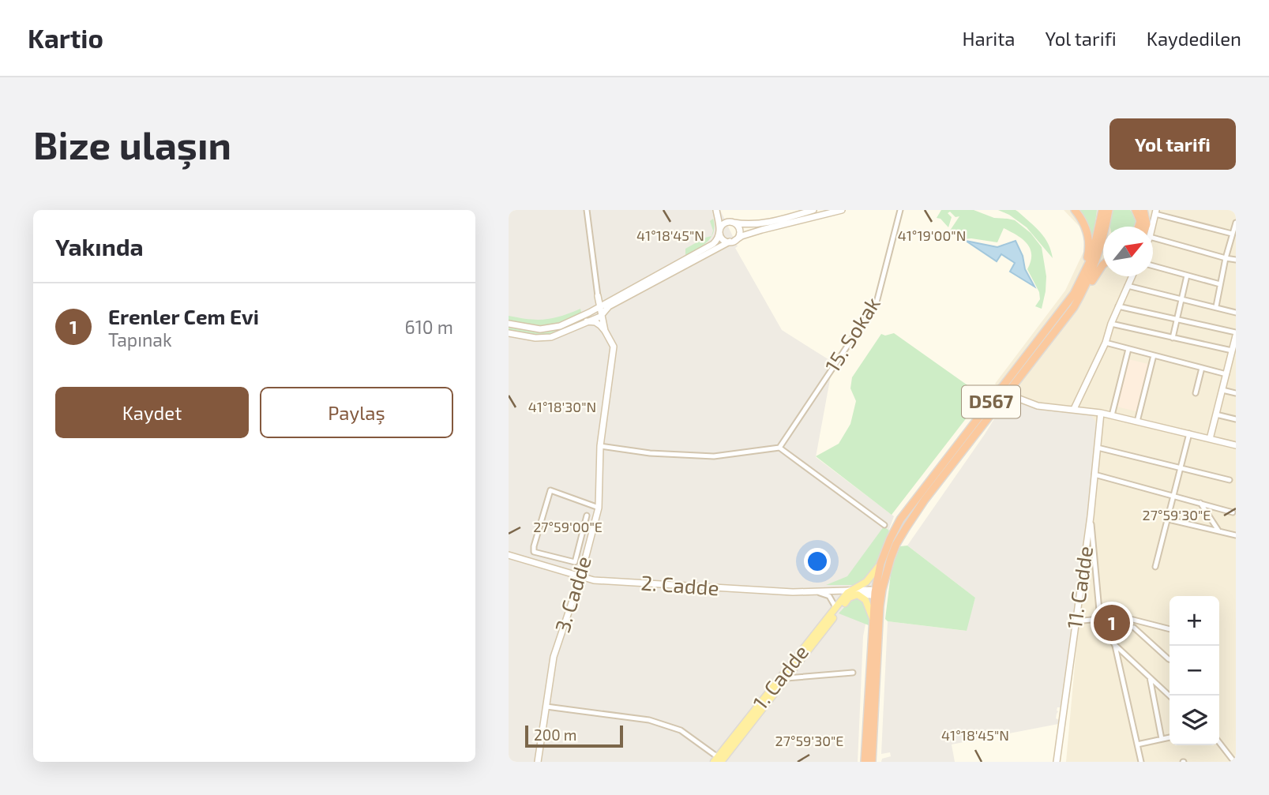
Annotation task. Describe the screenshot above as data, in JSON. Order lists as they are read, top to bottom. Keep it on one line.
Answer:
{"streets":{"highway":["D567"],"main road":["1. Cadde"],"street":["15. Sokak","2. Cadde","11. Cadde","3. Cadde"]},"crossings":[["2. Cadde","3. Cadde"],["2. Cadde","1. Cadde"]],"scale_bar":"200 m","north":"top right","page":{"header":"Kartio","nav":["Harita","Yol tarifi","Kaydedilen"],"buttons":["Yol tarifi",["Kaydet","Paylaş"]],"title":"Bize ulaşın","heading":"Yakında","list":[{"mark":"1","name":"Erenler Cem Evi","note":"Tapınak","value":"610 m"}],"map_buttons":["+","−"],"pins":"1","scale":"200 m"},"coordinates":["41°18'45\"N","41°19'00\"N","41°18'30\"N","27°59'30\"E","27°59'00\"E"]}
